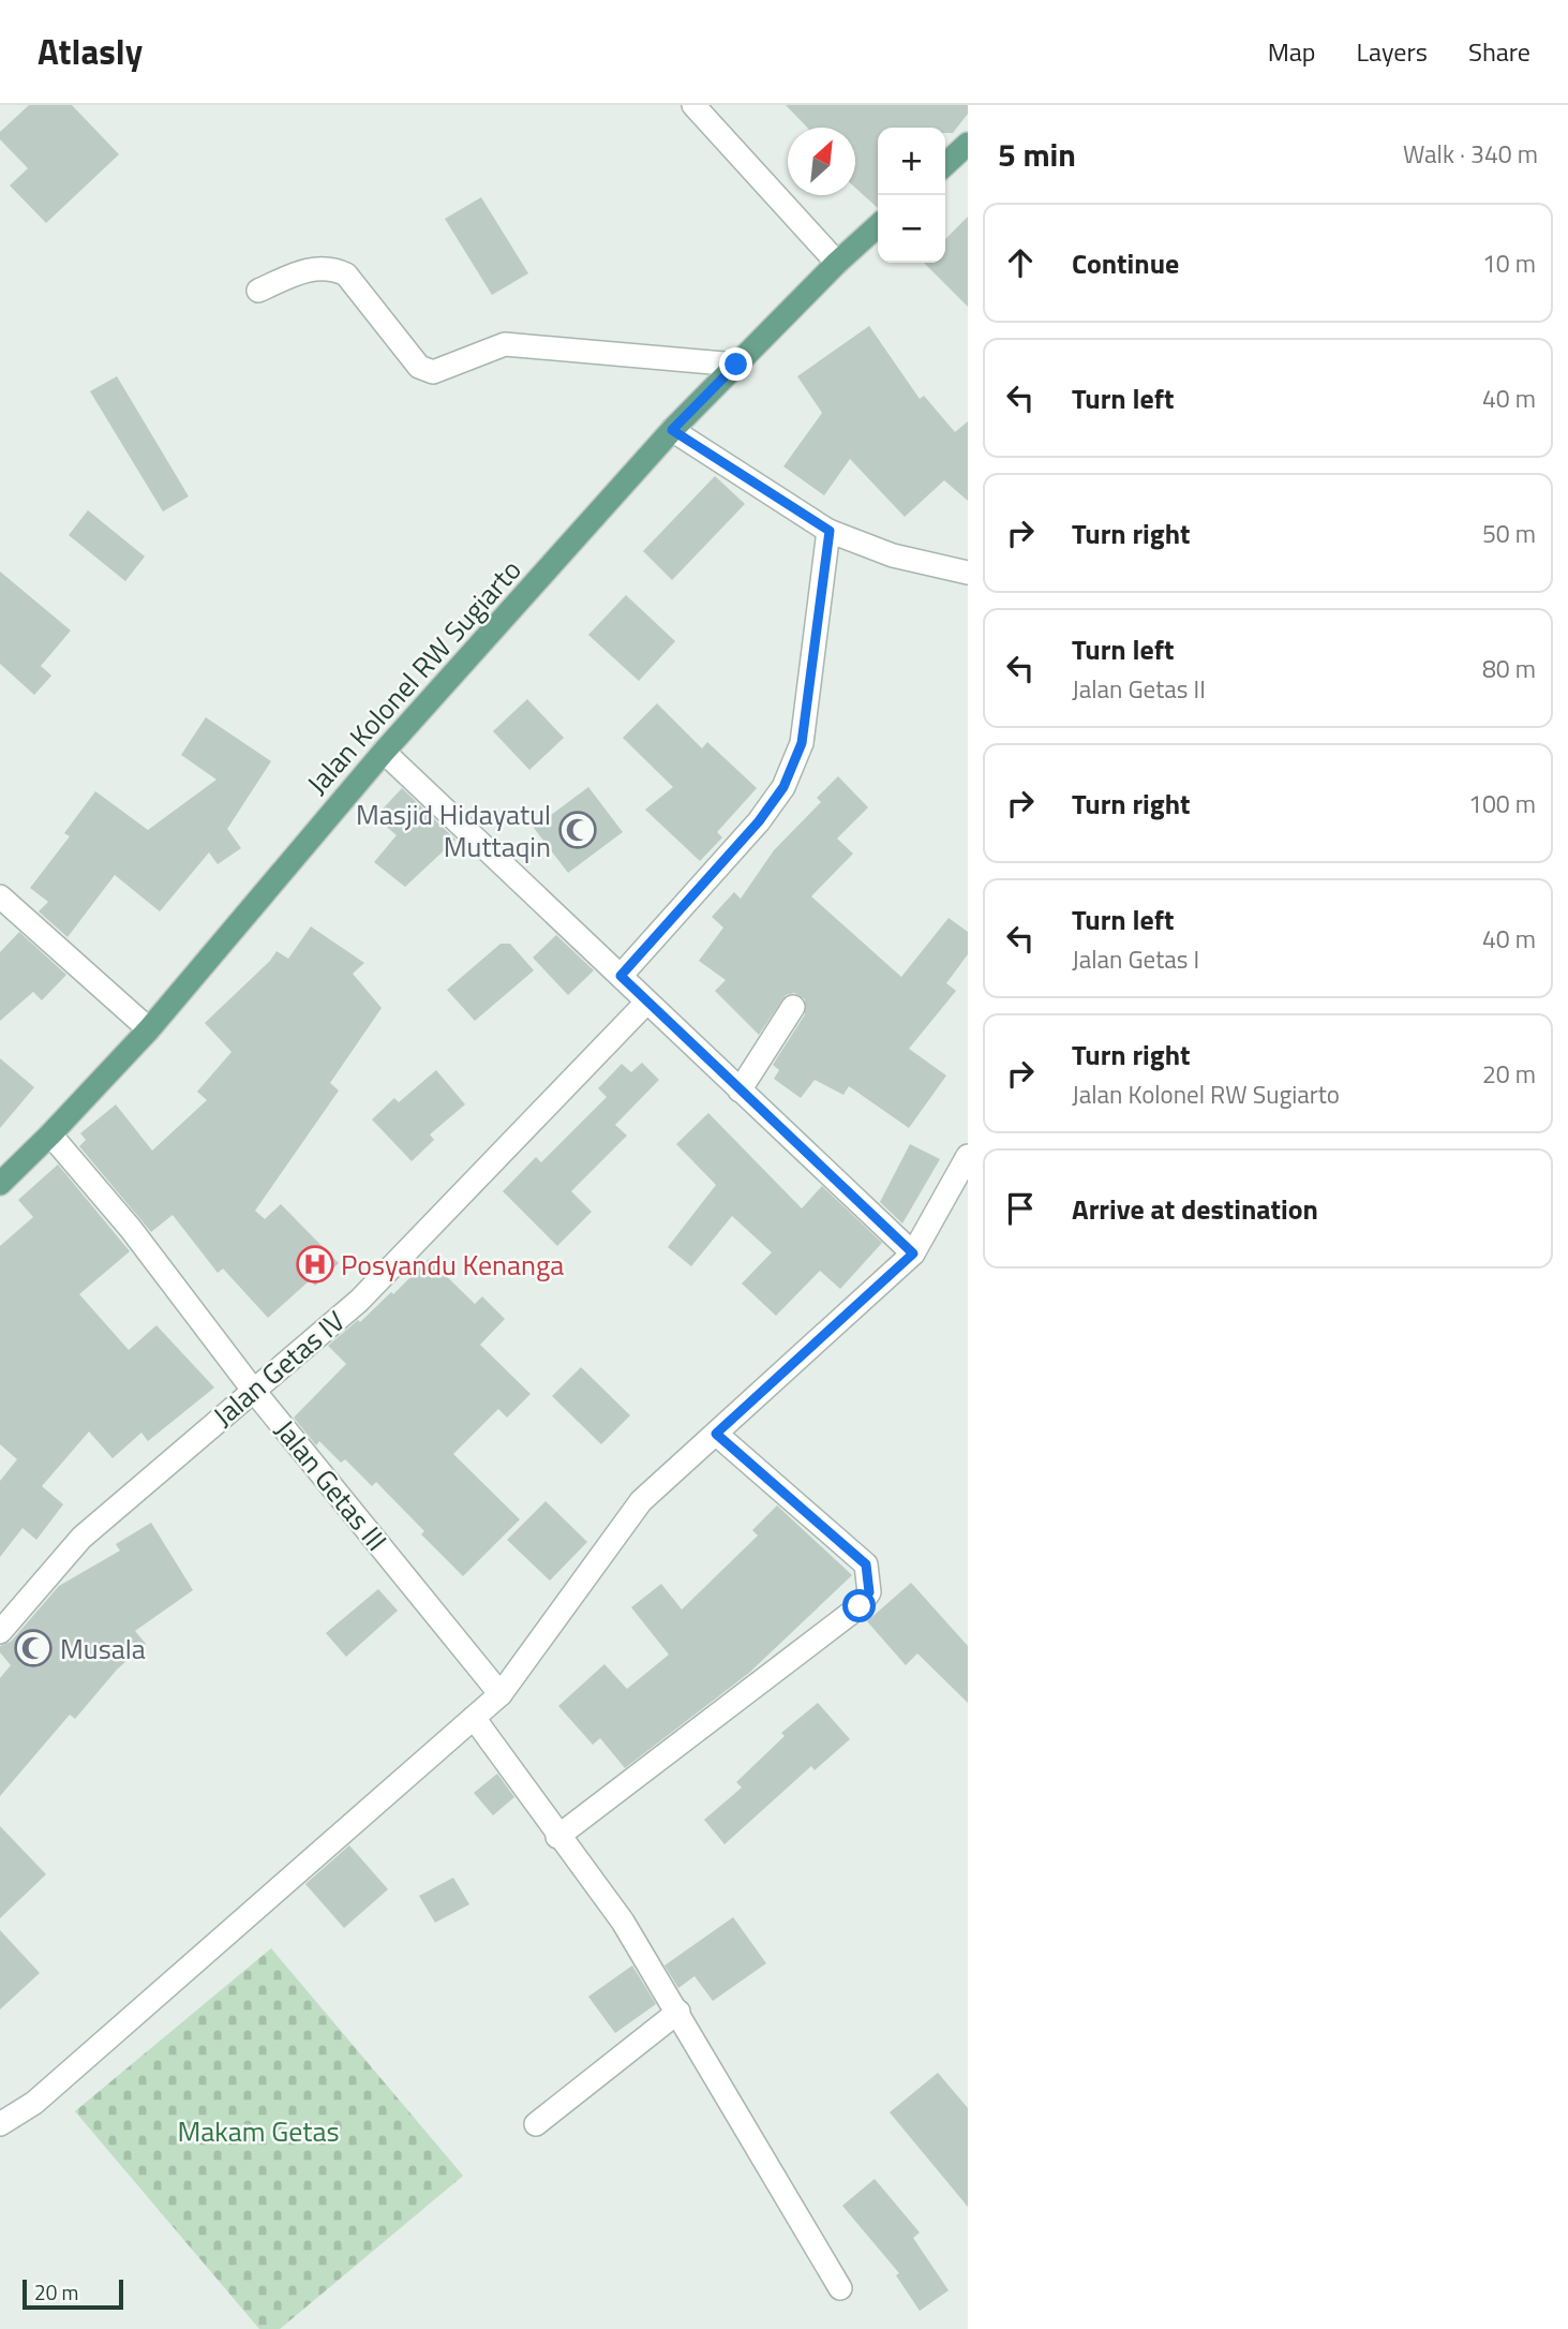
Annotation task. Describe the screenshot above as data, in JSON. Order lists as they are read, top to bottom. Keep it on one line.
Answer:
{"streets":{"main road":["Jalan Kolonel RW Sugiarto"],"street":["Jalan Getas IV","Jalan Getas III"]},"crossings":[["Jalan Kolonel RW Sugiarto","Jalan Getas III"],["Jalan Getas IV","Jalan Getas III"]],"parks":["Makam Getas"],"places":{"mosque":["Masjid Hidayatul Muttaqin","Musala"],"hospital":["Posyandu Kenanga"]},"scale_bar":"20 m","north":"top right","page":{"header":"Atlasly","nav":["Map","Layers","Share"],"heading":["5 min","Walk · 340 m"],"map_buttons":["+","−"],"list":[["Continue","10 m"],["Turn left","40 m"],["Turn right","50 m"],["Turn left","Jalan Getas II","80 m"],["Turn right","100 m"],["Turn left","Jalan Getas I","40 m"],["Turn right","Jalan Kolonel RW Sugiarto","20 m"],"Arrive at destination"],"scale":"20 m"}}
